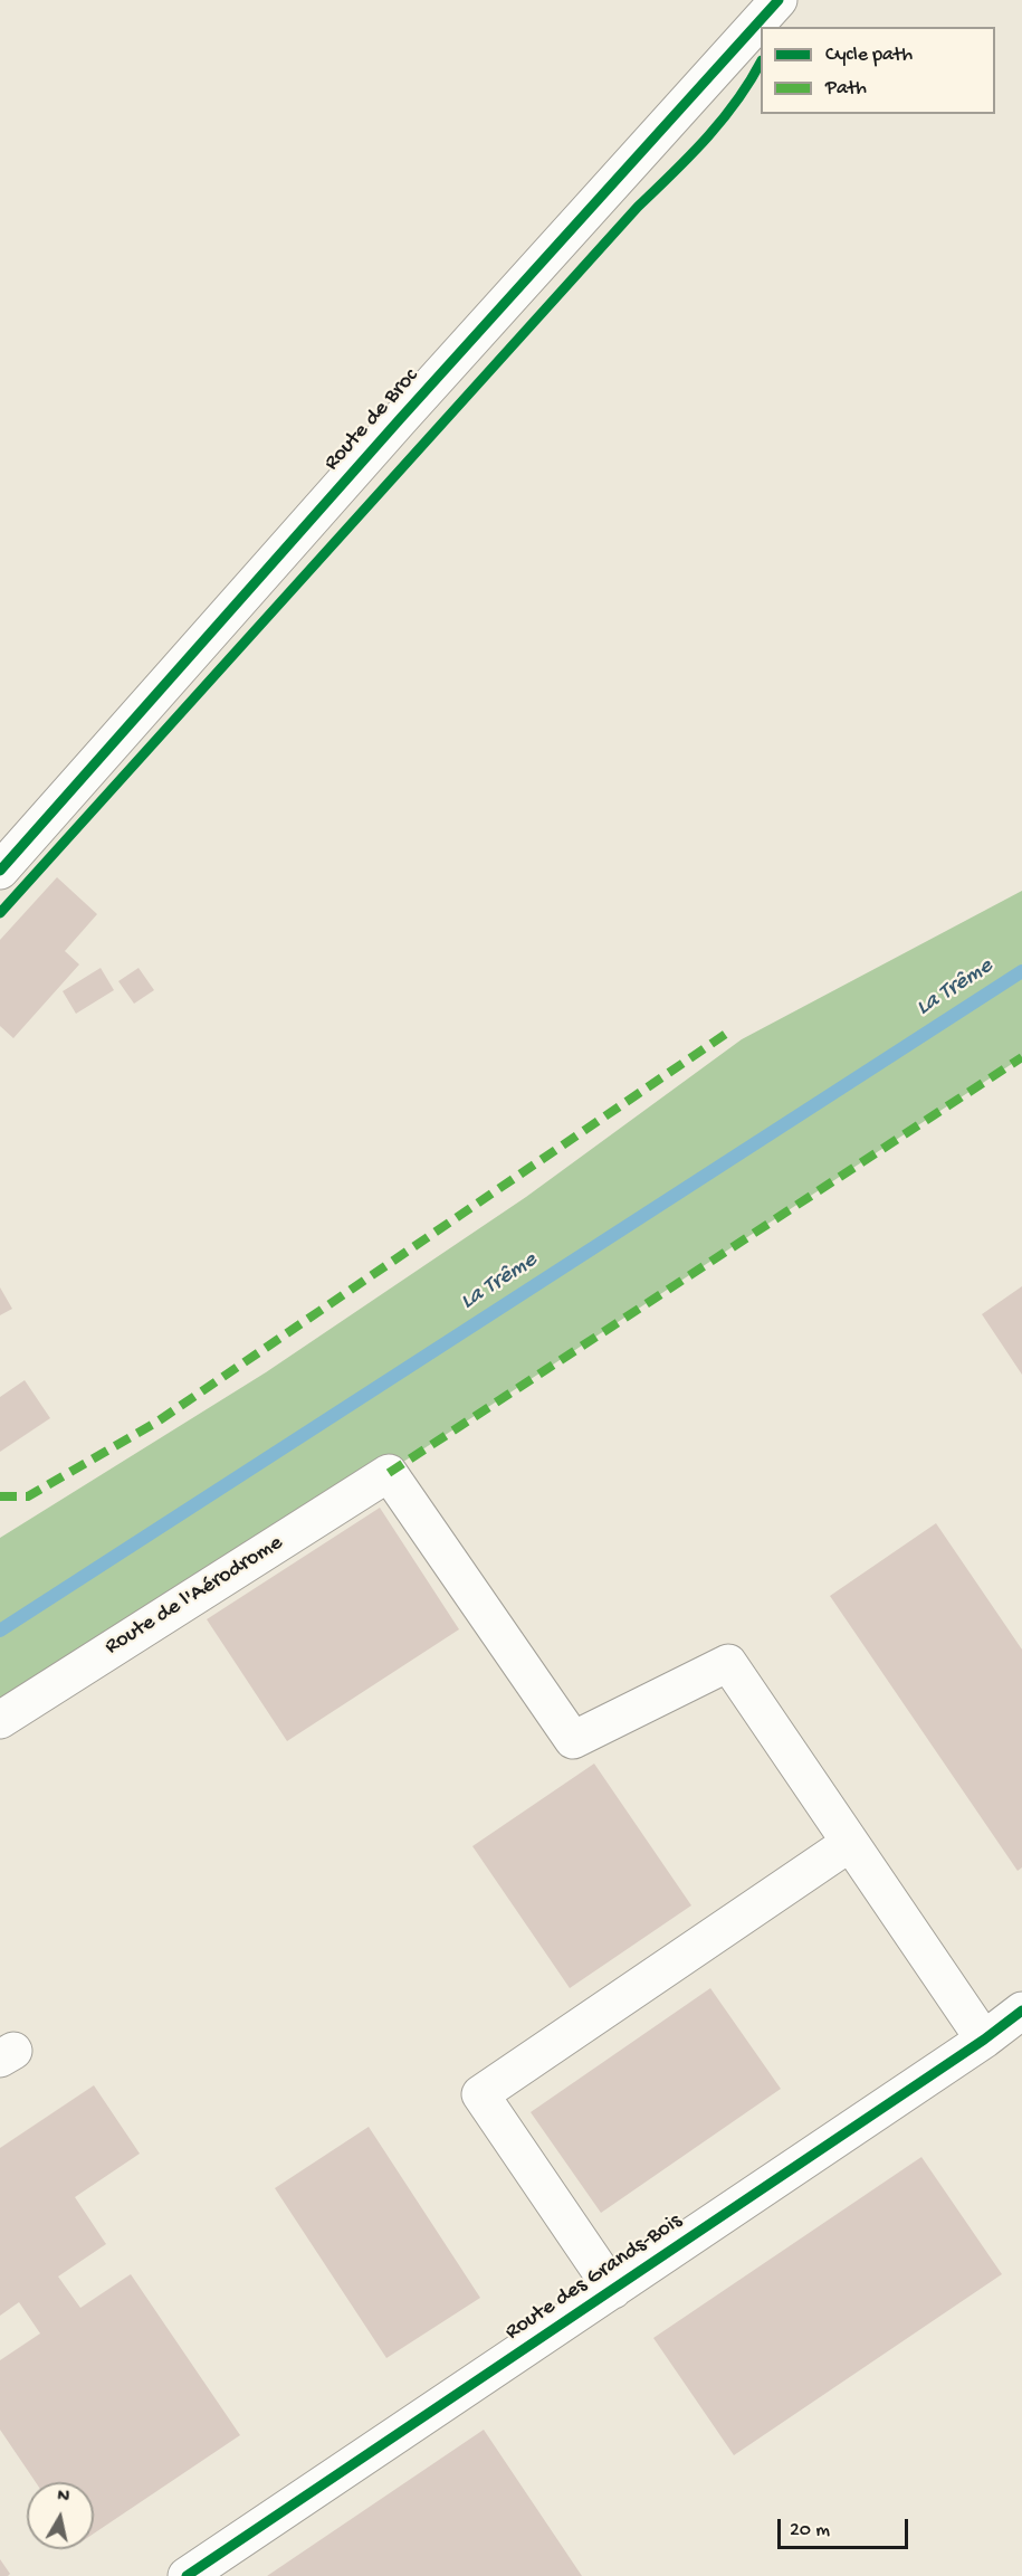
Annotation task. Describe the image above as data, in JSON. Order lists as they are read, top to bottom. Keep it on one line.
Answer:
{"streets":{"street":["Route de Broc","Route de l'Aérodrome","Route des Grands-Bois"]},"water":["La Trême"],"legend":["Cycle path","Path"],"scale_bar":"20 m","north":"top"}
